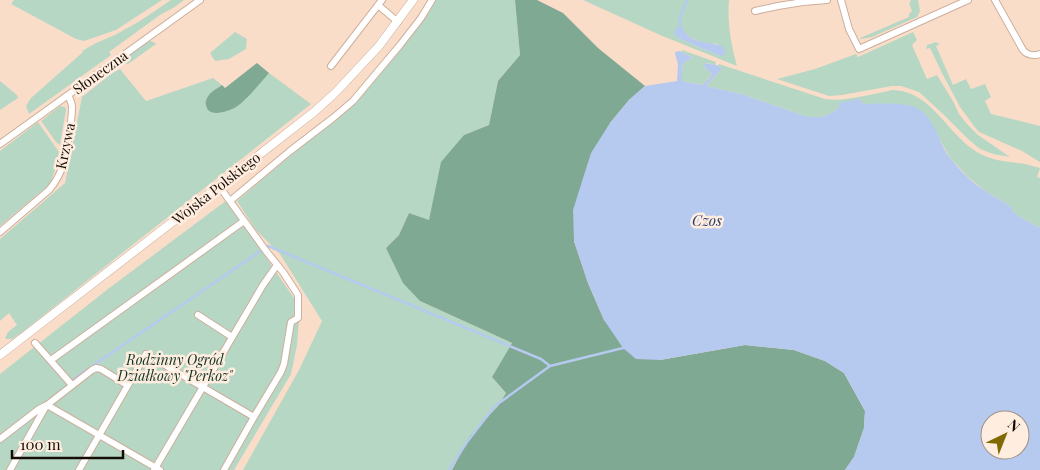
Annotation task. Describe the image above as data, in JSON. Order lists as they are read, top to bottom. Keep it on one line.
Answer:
{"streets":{"street":["Słoneczna","Krzywa","Wojska Polskiego"]},"crossings":[["Słoneczna","Krzywa"]],"water":["Czos"],"parks":["Rodzinny Ogród Działkowy \"Perkoz\""],"scale_bar":"100 m","north":"top right"}
